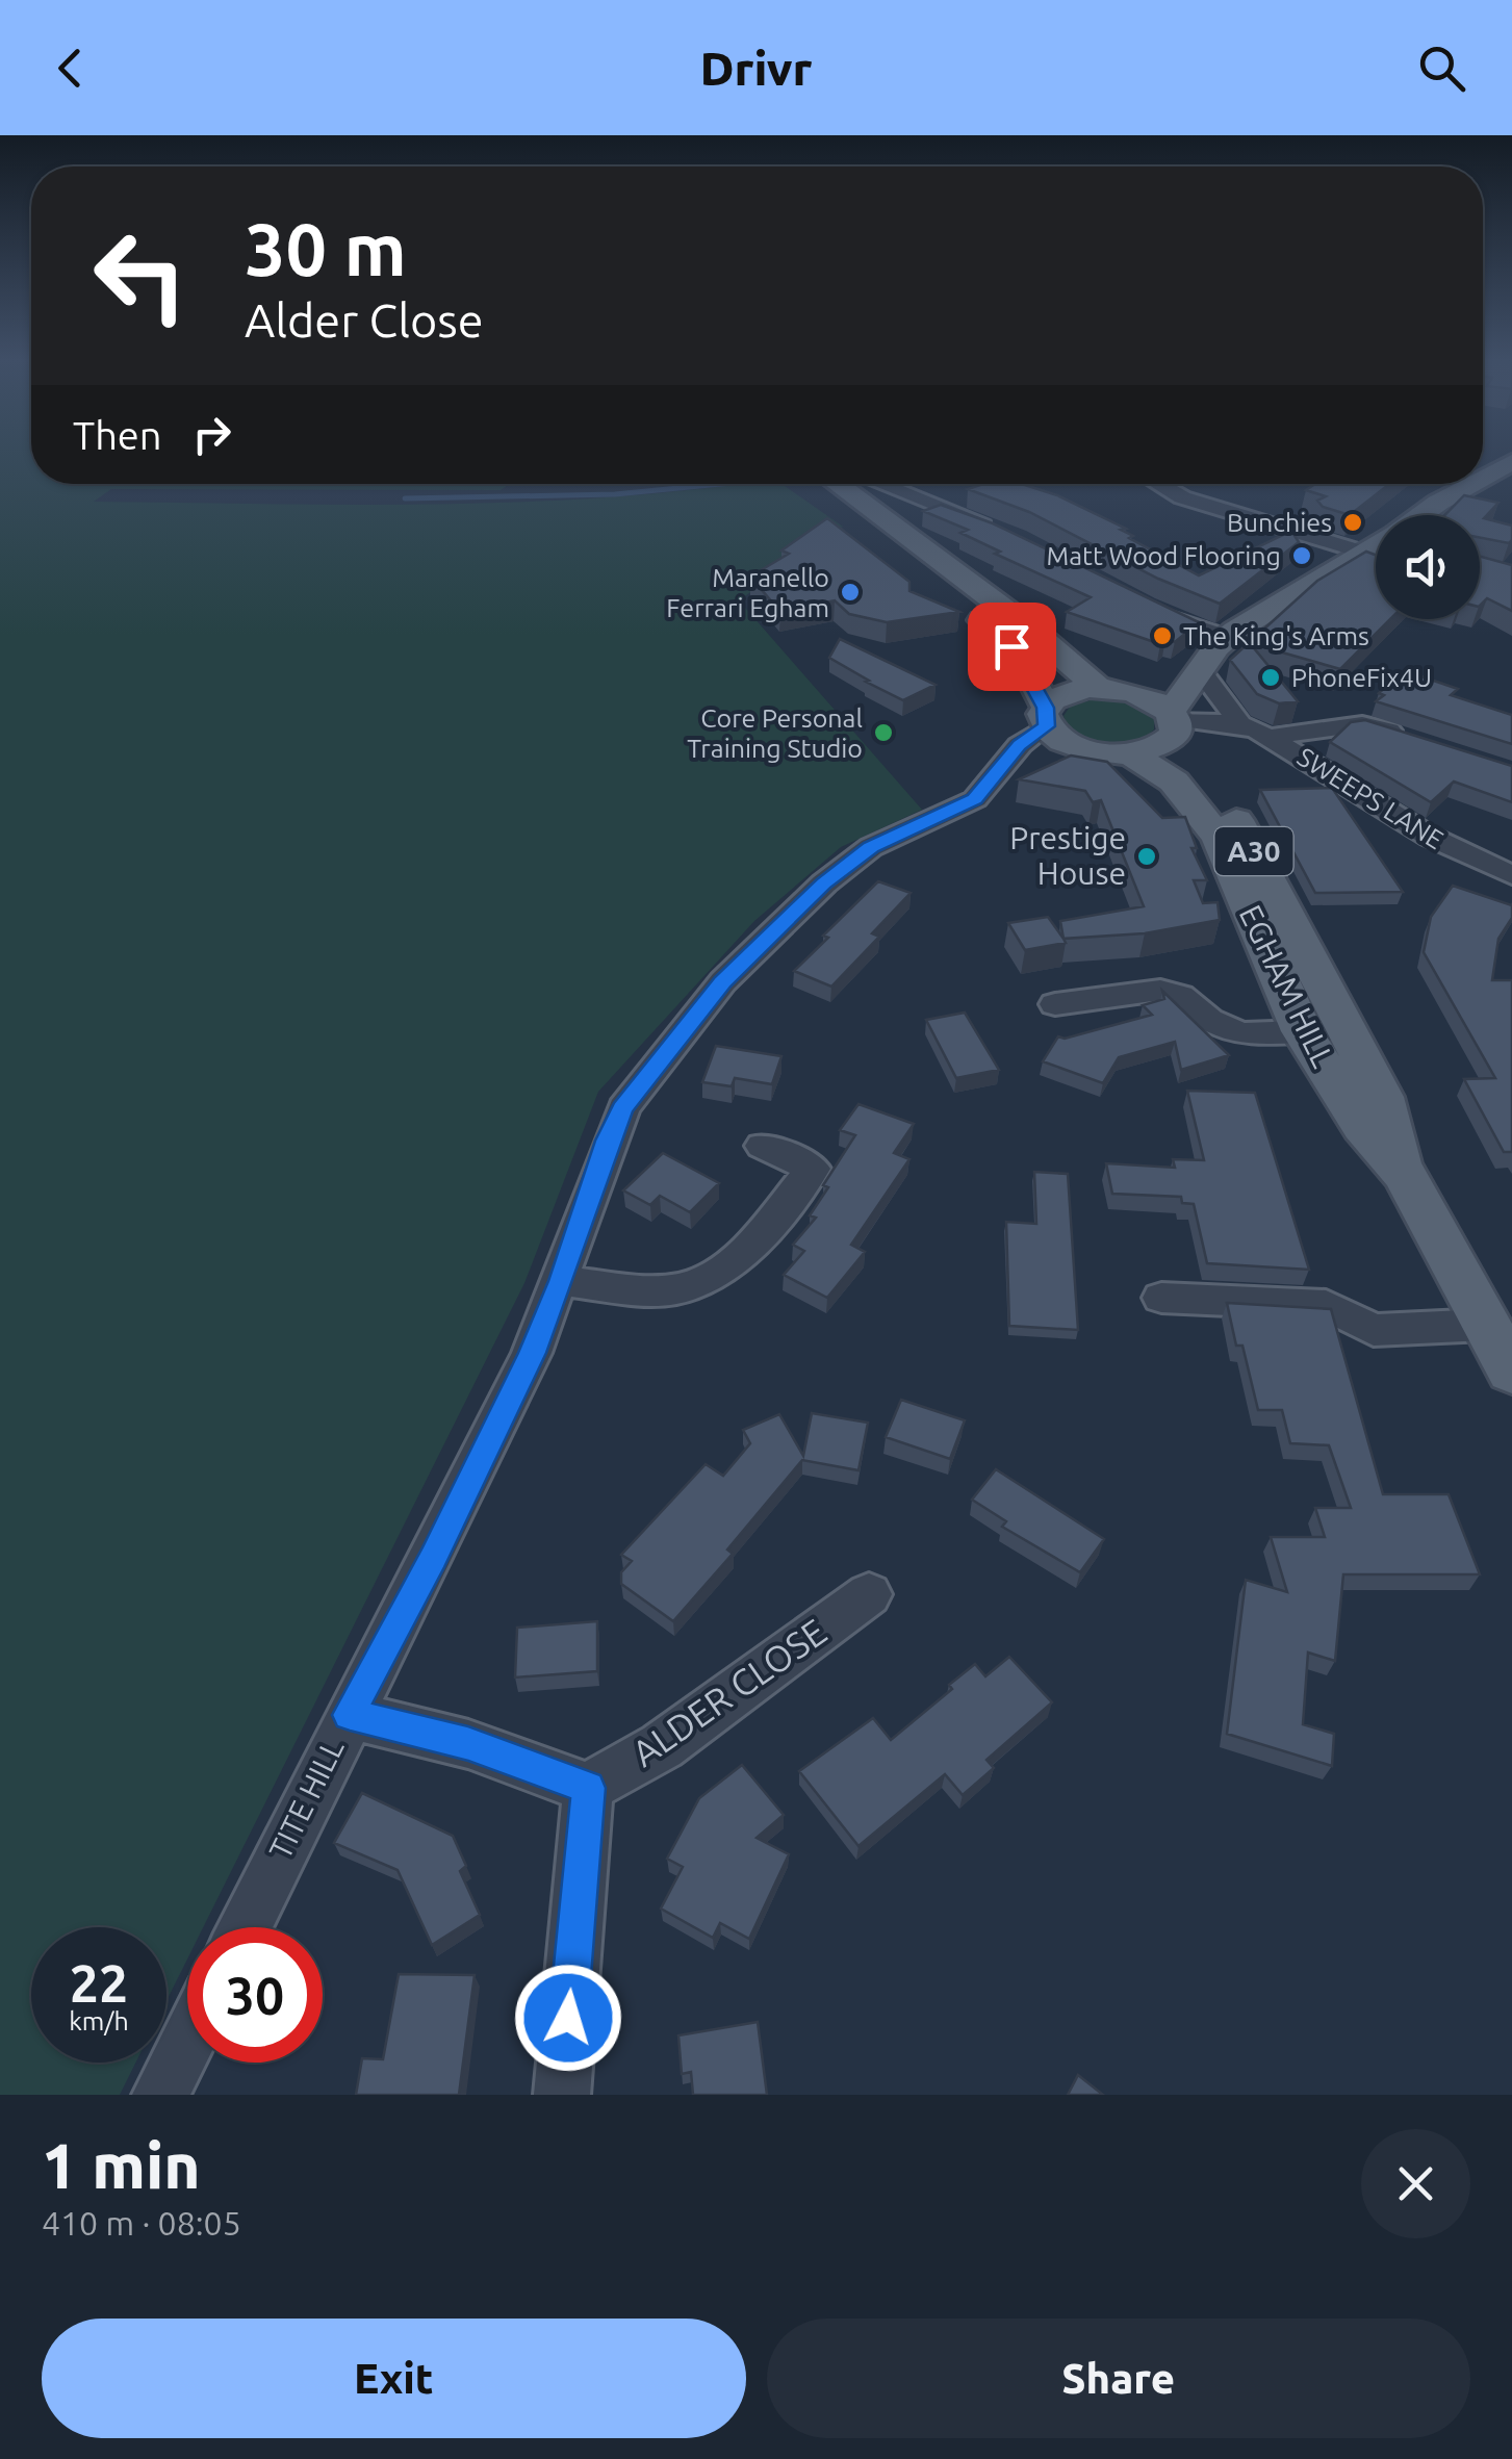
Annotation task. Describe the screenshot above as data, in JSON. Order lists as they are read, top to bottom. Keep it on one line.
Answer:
{"streets":{"main road":["A30","EGHAM HILL"],"street":["SWEEPS LANE","ALDER CLOSE","TITE HILL"]},"crossings":[["SWEEPS LANE","EGHAM HILL"]],"places":["Bunchies","Matt Wood Flooring","Maranello Ferrari Egham","The King's Arms","PhoneFix4U","Core Personal Training Studio","Prestige House"],"page":{"header":"Drivr","turn":["30 m","Alder Close"],"then":"Then","speed":"22 km/h","limit":"30","heading":["1 min","410 m · 08:05"],"buttons":["Exit","Share"]}}
